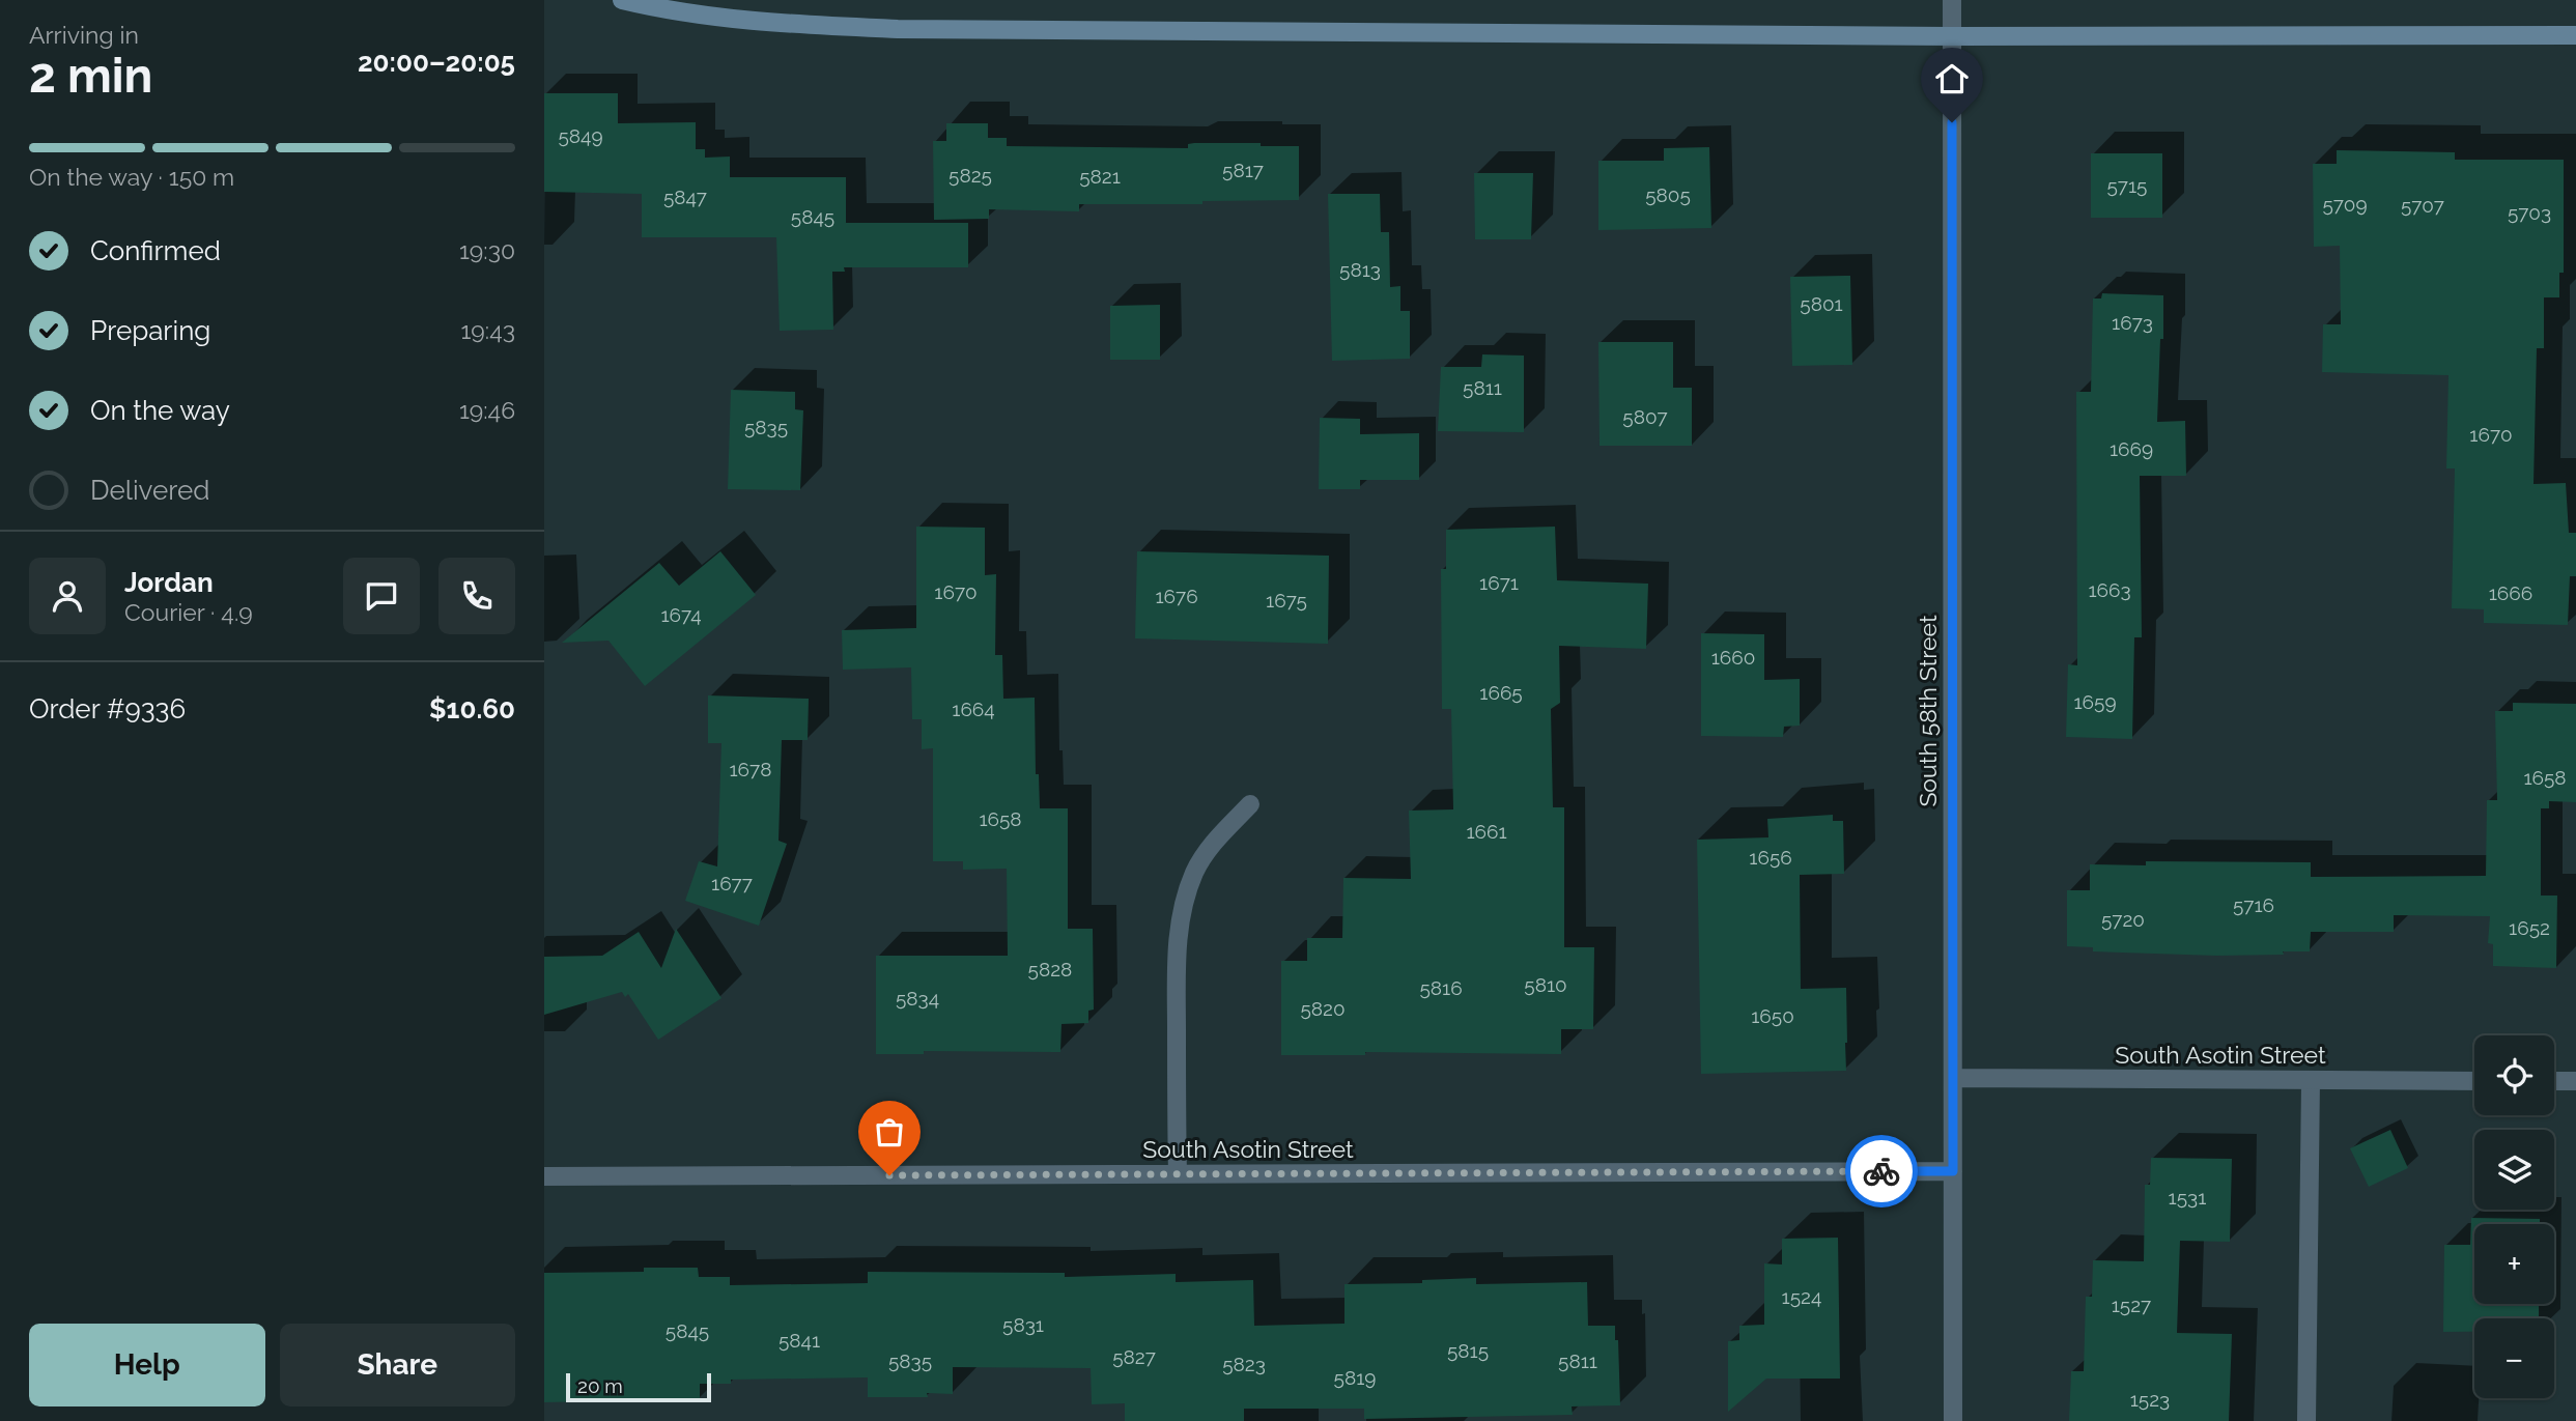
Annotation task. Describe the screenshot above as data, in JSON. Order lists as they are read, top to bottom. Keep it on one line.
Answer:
{"streets":{"street":["South 58th Street","South Asotin Street"]},"crossings":[["South 58th Street","South Asotin Street"]],"house_numbers":["5849","5817","5825","5821","5715","5805","5847","5709","5707","5703","5845","5813","5801","1673","5811","5807","5835","1670","1669","1671","1663","1670","1666","1676","1675","1674","1660","1665","1659","1664","1678","1658","1658","1661","1656","1677","5716","5720","1652","5828","5810","5816","5834","5820","1650","1531","1524","1527","5831","5845","5841","5815","5827","5835","5811","5823","5819","1523"],"scale_bar":"20 m","page":{"heading":["2 min","Arriving in","20:00–20:05"],"panel":["Jordan","Courier · 4.9","Order #9336","$10.60"],"bar":"On the way · 150 m","list":[["Confirmed","19:30"],["Preparing","19:43"],["On the way","19:46"],"Delivered"],"map_buttons":["+","−"],"buttons":["Help","Share"],"scale":"20 m"}}
